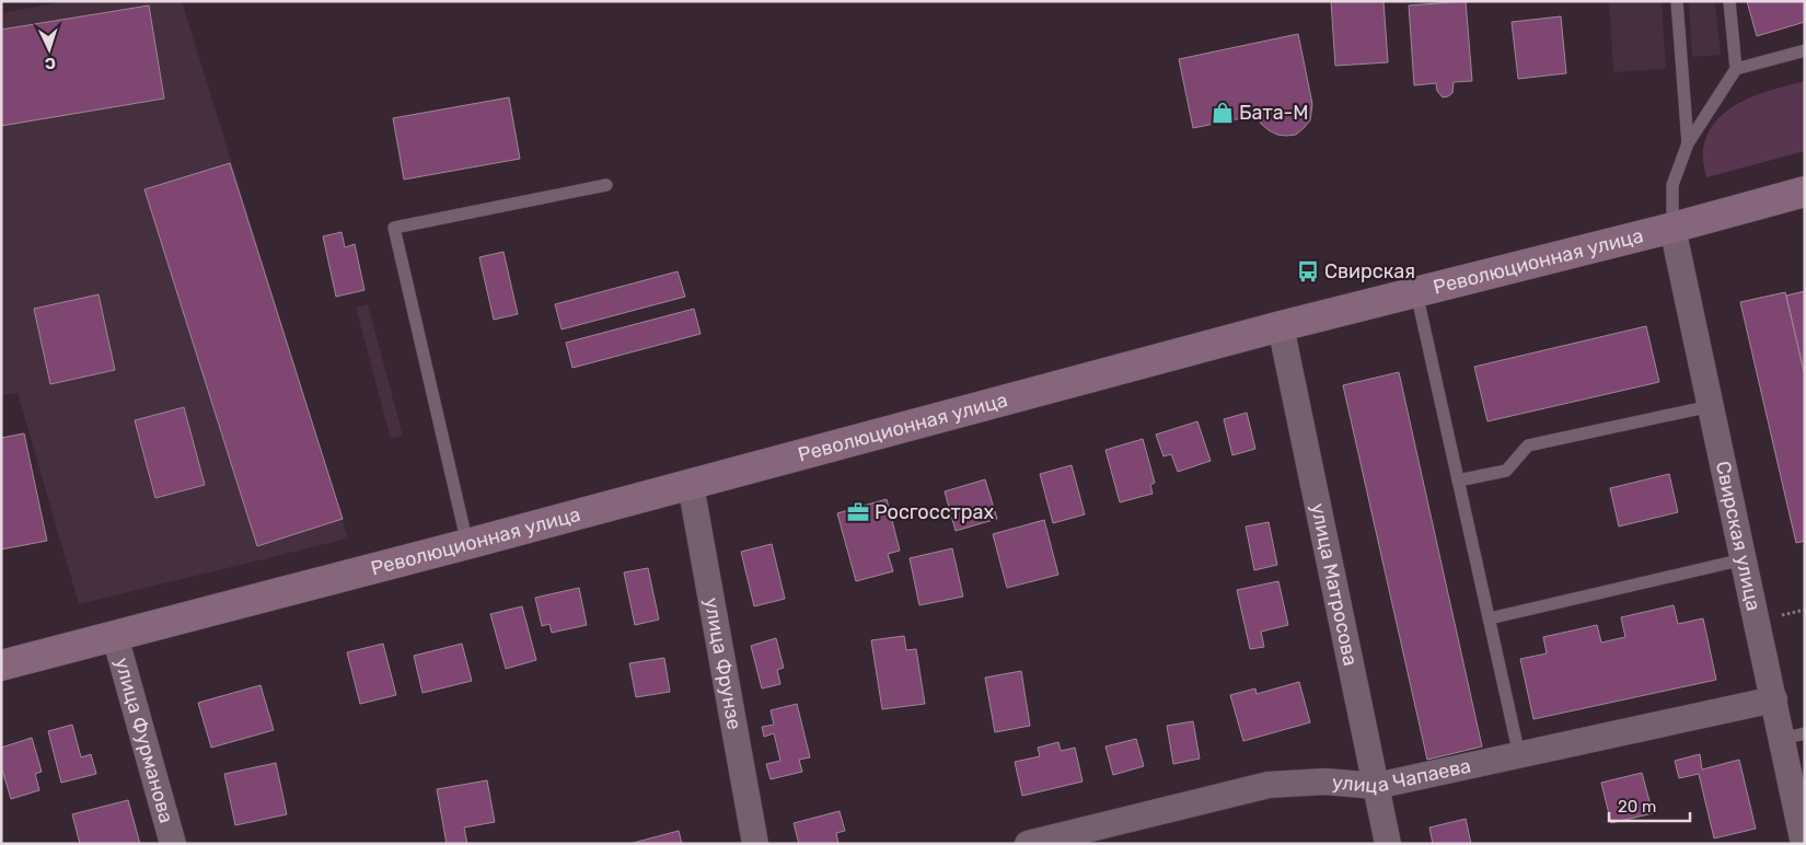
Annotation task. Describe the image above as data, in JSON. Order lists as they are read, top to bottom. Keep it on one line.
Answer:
{"streets":{"main road":["Революционная улица"],"street":["Свирская улица","улица Матросова","улица Фрунзе","улица Фурманова","улица Чапаева"]},"crossings":[["Революционная улица","Свирская улица"],["Революционная улица","улица Матросова"],["Революционная улица","улица Фрунзе"],["Революционная улица","улица Фурманова"],["Свирская улица","улица Чапаева"],["улица Матросова","улица Чапаева"]],"places":{"shop":["Бата-М"],"bus stop":["Свирская"],"office":["Росгосстрах"]},"scale_bar":"20 m","north":"bottom"}
